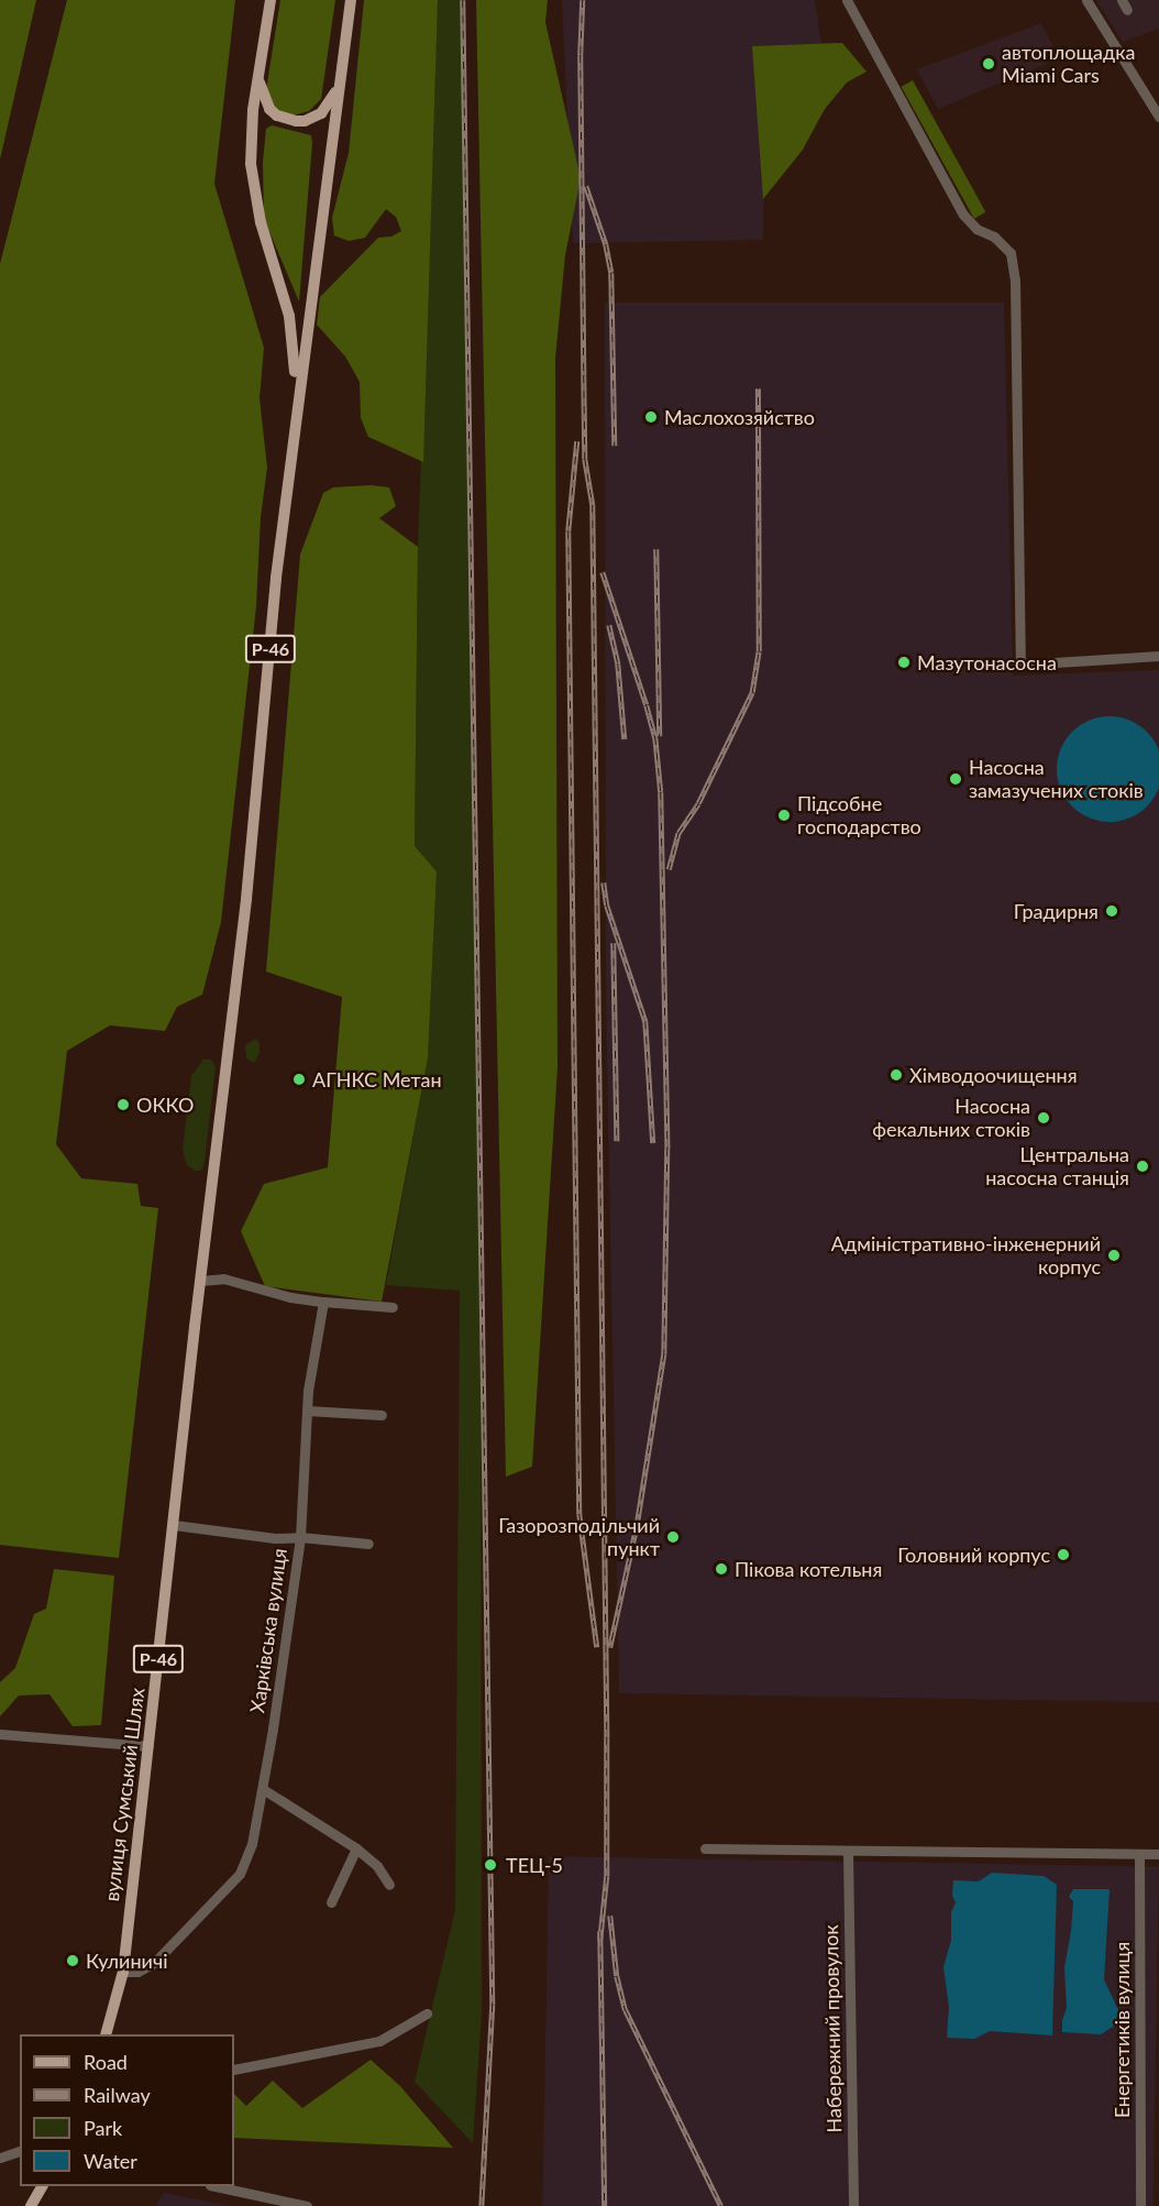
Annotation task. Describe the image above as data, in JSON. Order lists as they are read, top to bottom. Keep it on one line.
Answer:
{"streets":{"main road":["Р-46","вулиця Сумський Шлях"],"street":["Харківська вулиця","Набережний провулок","Енергетиків вулиця"]},"crossings":[["Р-46","вулиця Сумський Шлях"],["Харківська вулиця","вулиця Сумський Шлях"]],"places":["автоплощадка Miami Cars","Маслохозяйство","Мазутонасосна","Насосна замазучених стоків","Підсобне господарство","Градирня","Хімводоочищення","АГНКС Метан","ОККО","Насосна фекальних стоків","Центральна насосна станція","Адміністративно-інженерний корпус","Газорозподільчий пункт","Головний корпус","Пікова котельня","ТЕЦ-5","Кулиничі"],"legend":["Road","Railway","Park","Water"]}
